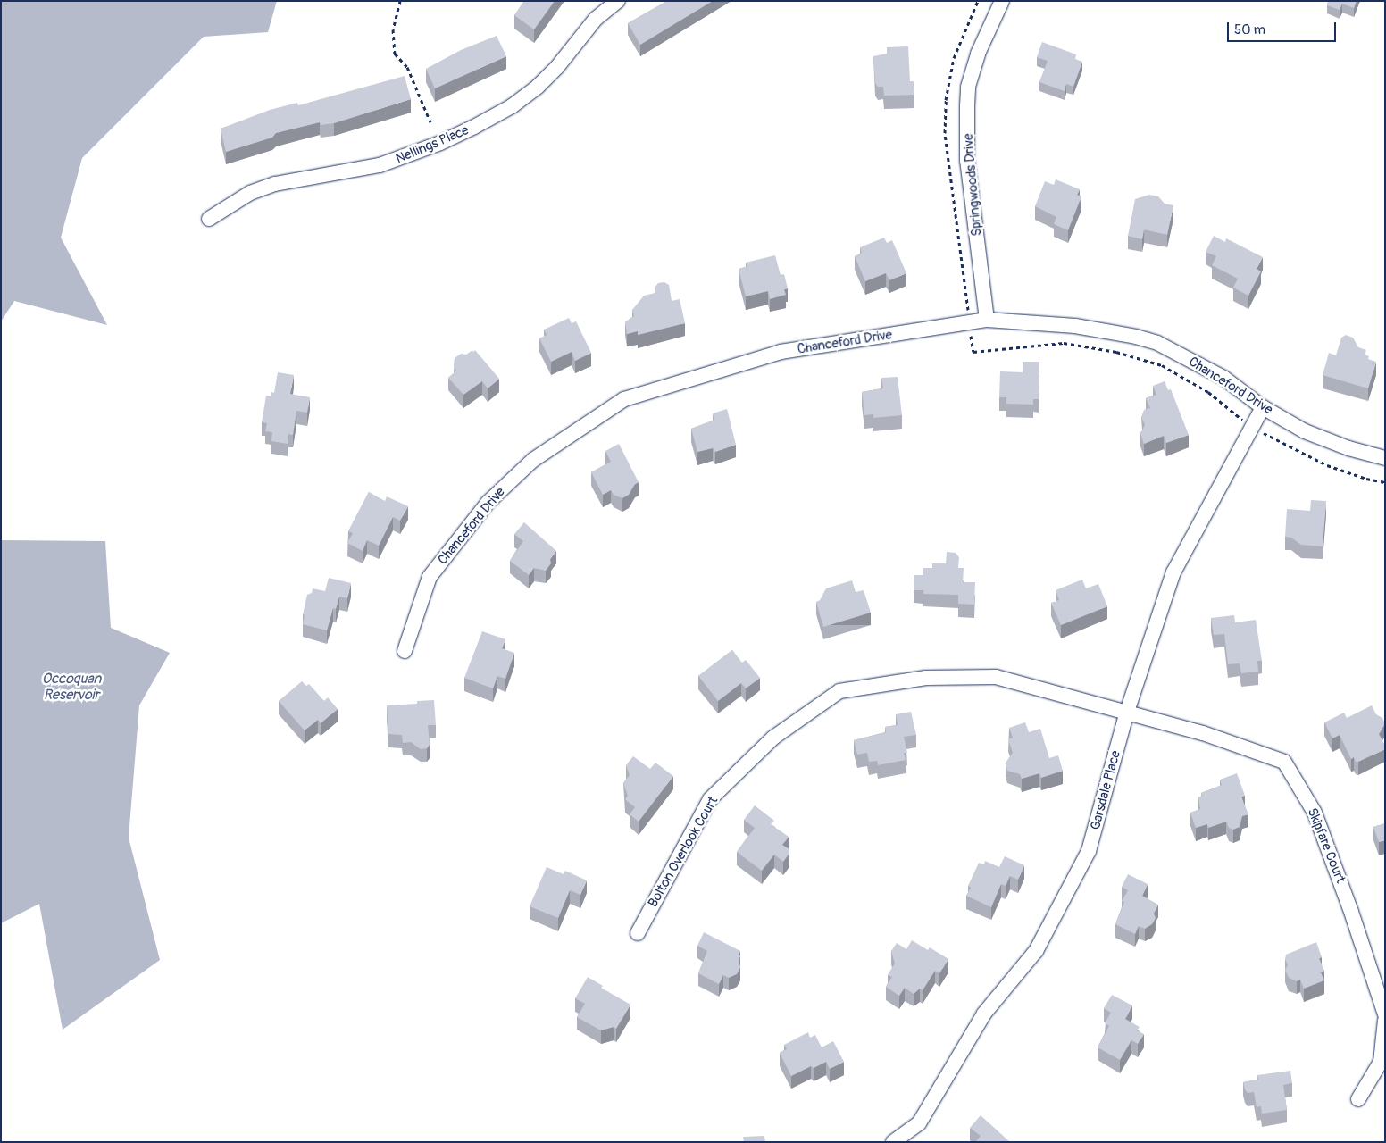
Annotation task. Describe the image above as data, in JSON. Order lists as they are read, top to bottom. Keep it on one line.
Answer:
{"streets":{"street":["Nellings Place","Springwoods Drive","Chanceford Drive","Garsdale Place","Skipfare Court","Bolton Overlook Court"]},"crossings":[["Springwoods Drive","Chanceford Drive"],["Chanceford Drive","Garsdale Place"],["Garsdale Place","Skipfare Court"],["Garsdale Place","Bolton Overlook Court"],["Skipfare Court","Bolton Overlook Court"]],"water":["Occoquan Reservoir"],"scale_bar":"50 m"}
